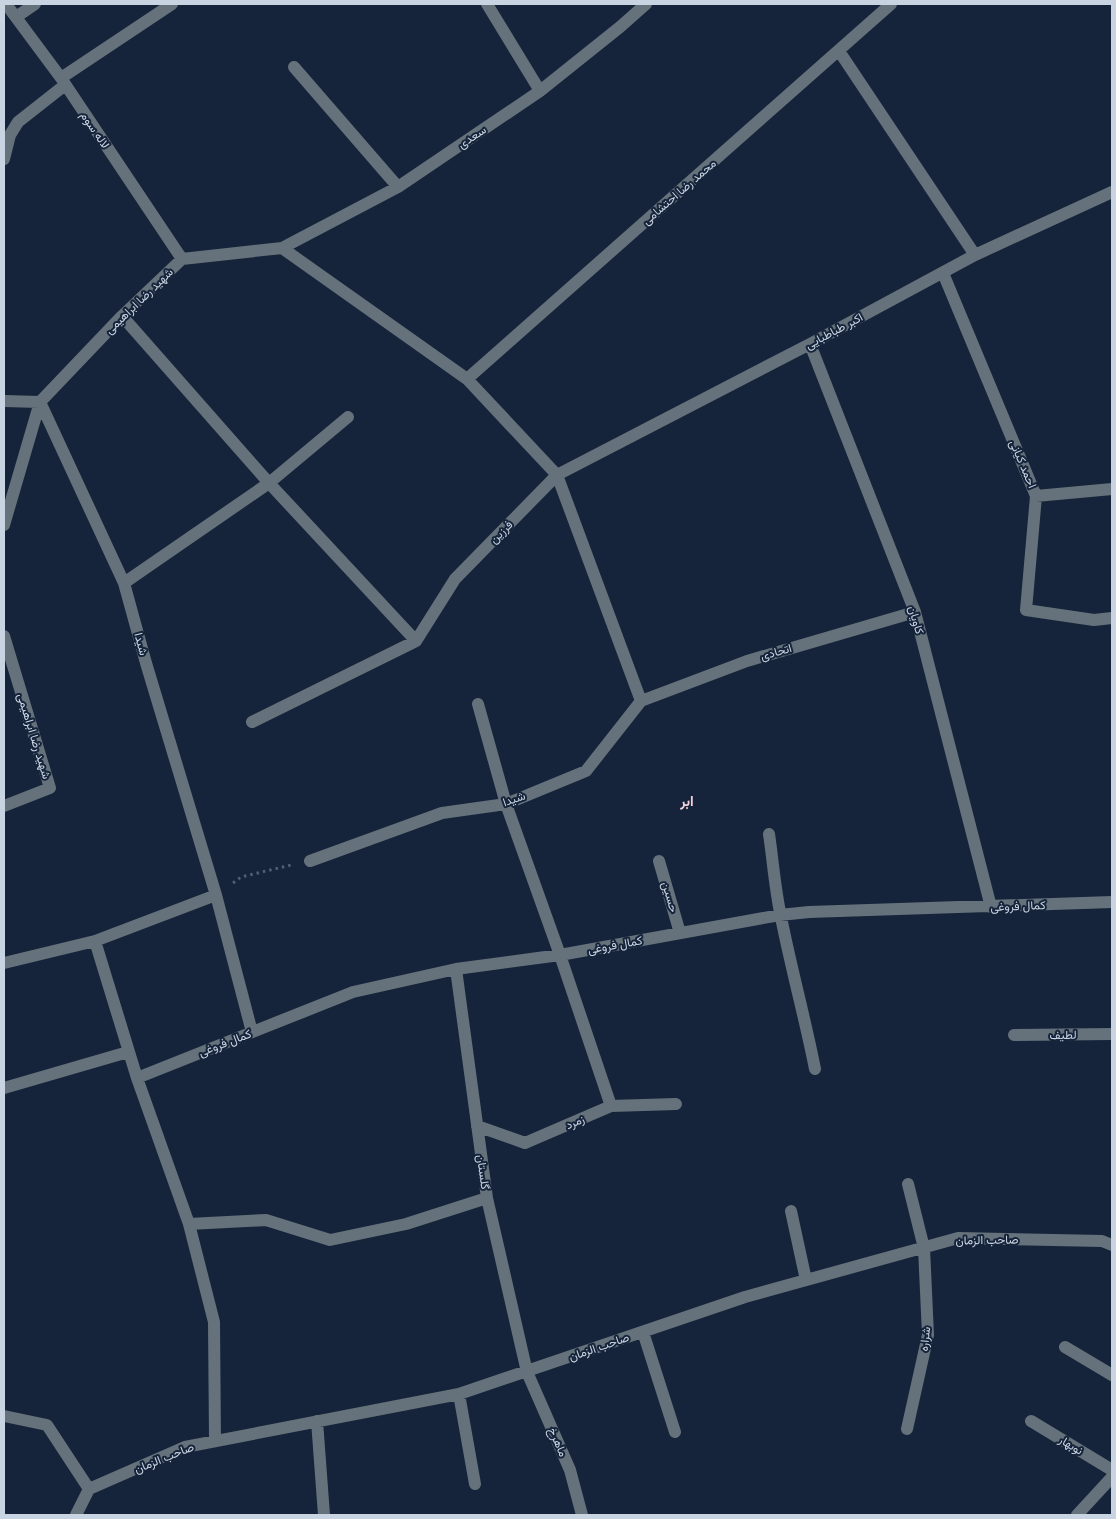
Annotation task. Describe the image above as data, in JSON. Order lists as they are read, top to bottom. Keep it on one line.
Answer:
{"streets":{"street":["لاله سوم","سعدی","محمد رضا احتشامی","شهید رضا ابراهیمی","اکبر طباطبایی","احمد کیانی","فرزین","کاویان","شیدا","اتحادی","حسین","کمال فروغی","لطیف","زمرد","گلستان","صاحب الزمان","شراره","ماهرخ","نوبهار"]},"crossings":[["لاله سوم","شهید رضا ابراهیمی"],["سعدی","شهید رضا ابراهیمی"],["شهید رضا ابراهیمی","شیدا"],["اکبر طباطبایی","احمد کیانی"],["اکبر طباطبایی","فرزین"],["اکبر طباطبایی","کاویان"],["کاویان","اتحادی"],["کاویان","کمال فروغی"],["شیدا","اتحادی"],["شیدا","کمال فروغی"],["حسین","کمال فروغی"],["کمال فروغی","گلستان"],["زمرد","گلستان"],["گلستان","صاحب الزمان"],["گلستان","ماهرخ"],["صاحب الزمان","شراره"],["صاحب الزمان","ماهرخ"]],"districts":["ابر"]}
